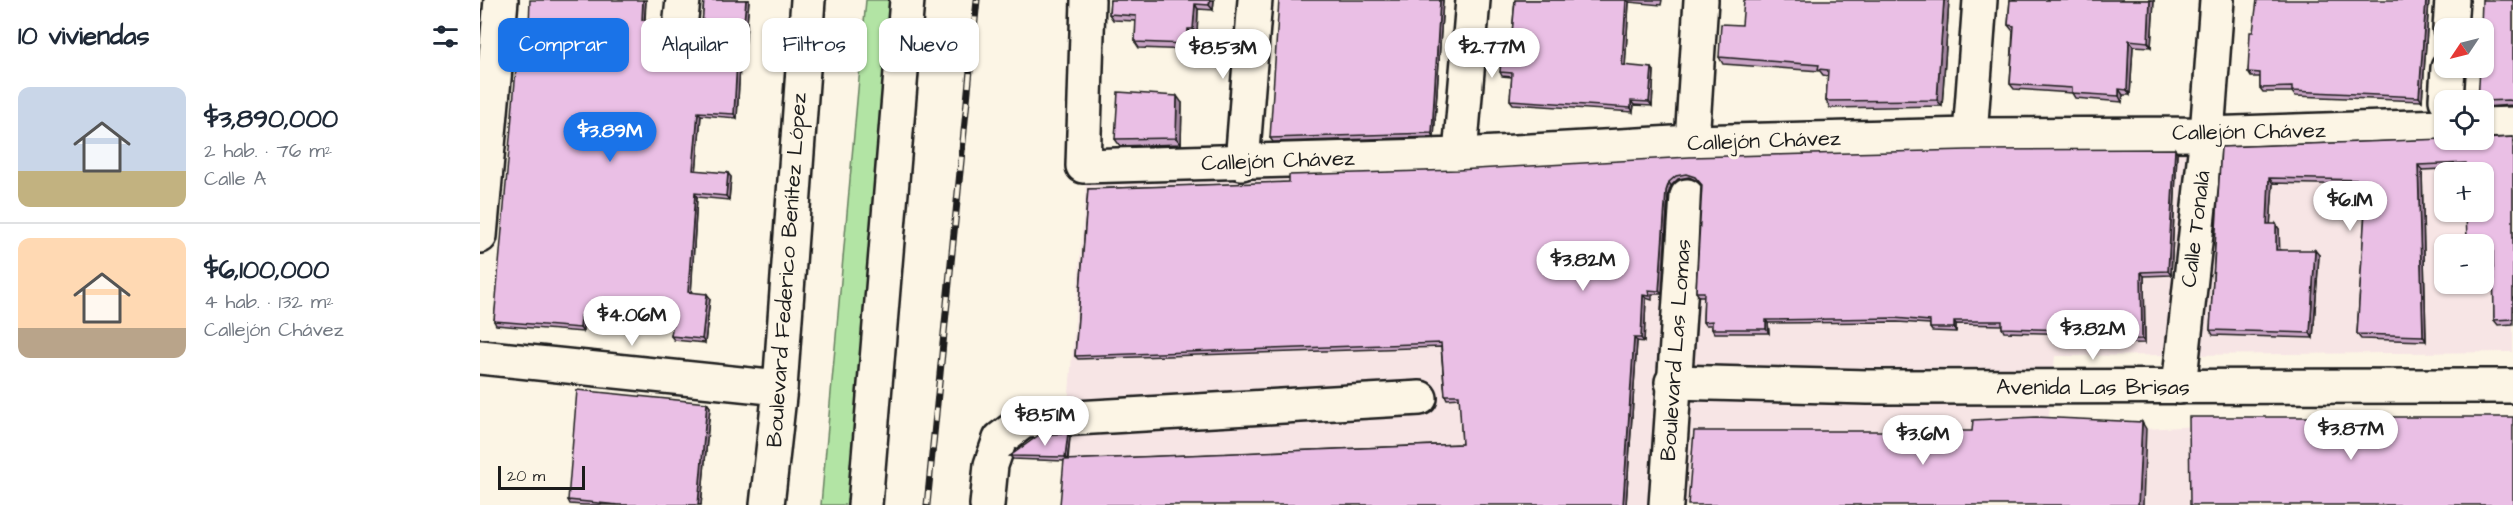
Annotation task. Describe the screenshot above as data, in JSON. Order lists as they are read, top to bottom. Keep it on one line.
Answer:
{"streets":{"street":["Callejón Chávez","Calle Tonalá","Boulevard Federico Benítez López","Boulevard Las Lomas","Avenida Las Brisas"]},"crossings":[["Callejón Chávez","Calle Tonalá"],["Calle Tonalá","Avenida Las Brisas"],["Boulevard Las Lomas","Avenida Las Brisas"]],"scale_bar":"20 m","north":"bottom left","page":{"heading":"10 viviendas","map_buttons":["+","−"],"chip":["Comprar","Alquilar","Filtros","Nuevo"],"price":["$2.77M","$8.53M","$3.89M","$6.1M","$3.82M","$4.06M","$3.82M","$8.51M","$3.87M","$3.6M"],"list":[{"name":"$3,890,000","note":"2 hab. · 76 m² · Calle A"},{"name":"$6,100,000","note":"4 hab. · 132 m² · Callejón Chávez"}],"scale":"20 m"}}
